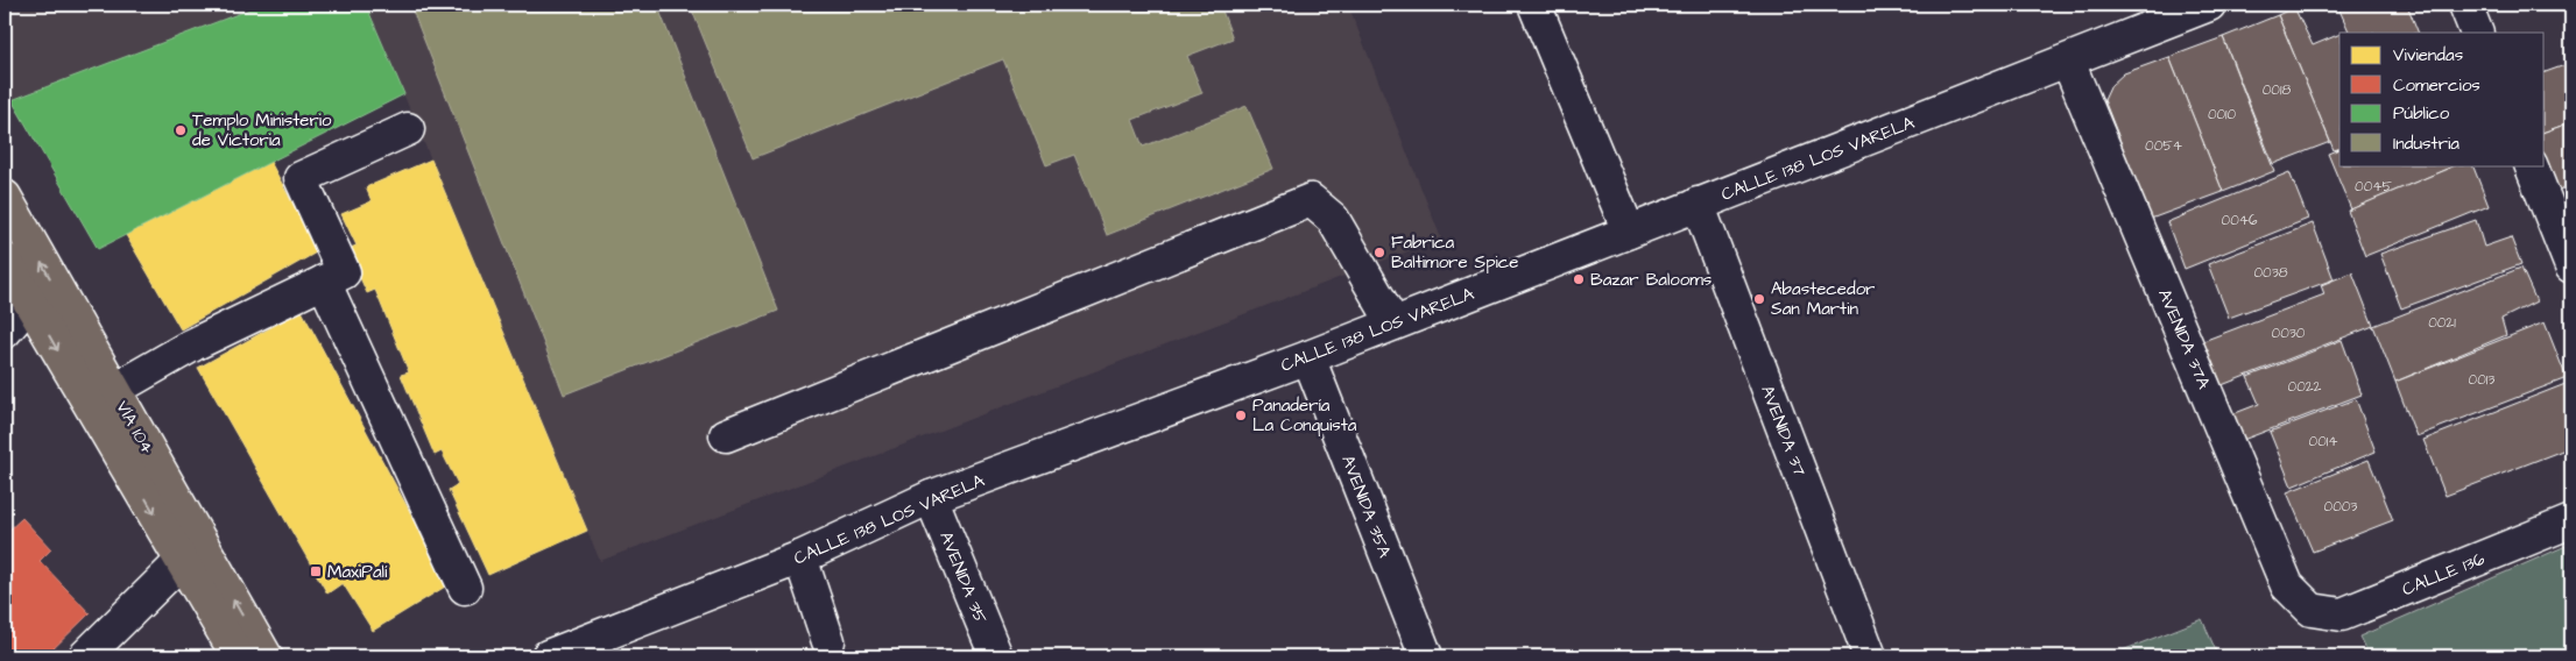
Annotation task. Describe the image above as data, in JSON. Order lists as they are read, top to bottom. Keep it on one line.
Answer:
{"streets":{"main road":["VÍA 104"],"street":["CALLE 138 LOS VARELA","AVENIDA 37A","AVENIDA 37","AVENIDA 35A","CALLE 136","AVENIDA 35"]},"crossings":[["CALLE 138 LOS VARELA","AVENIDA 37A"],["CALLE 138 LOS VARELA","AVENIDA 37"],["CALLE 138 LOS VARELA","AVENIDA 35A"],["CALLE 138 LOS VARELA","AVENIDA 35"],["AVENIDA 37A","CALLE 136"]],"places":{"other":["Templo Ministerio de Victoria","Fabrica Baltimore Spice","Bazar Balooms","Abastecedor San Martin","Panadería La Conquista"],"transit":["MaxiPalí"]},"house_numbers":["0018","0010","0054","0045","0046","0038","0021","0030","0013","0022","0014","0003"],"legend":["Viviendas","Comercios","Público","Industria"]}
